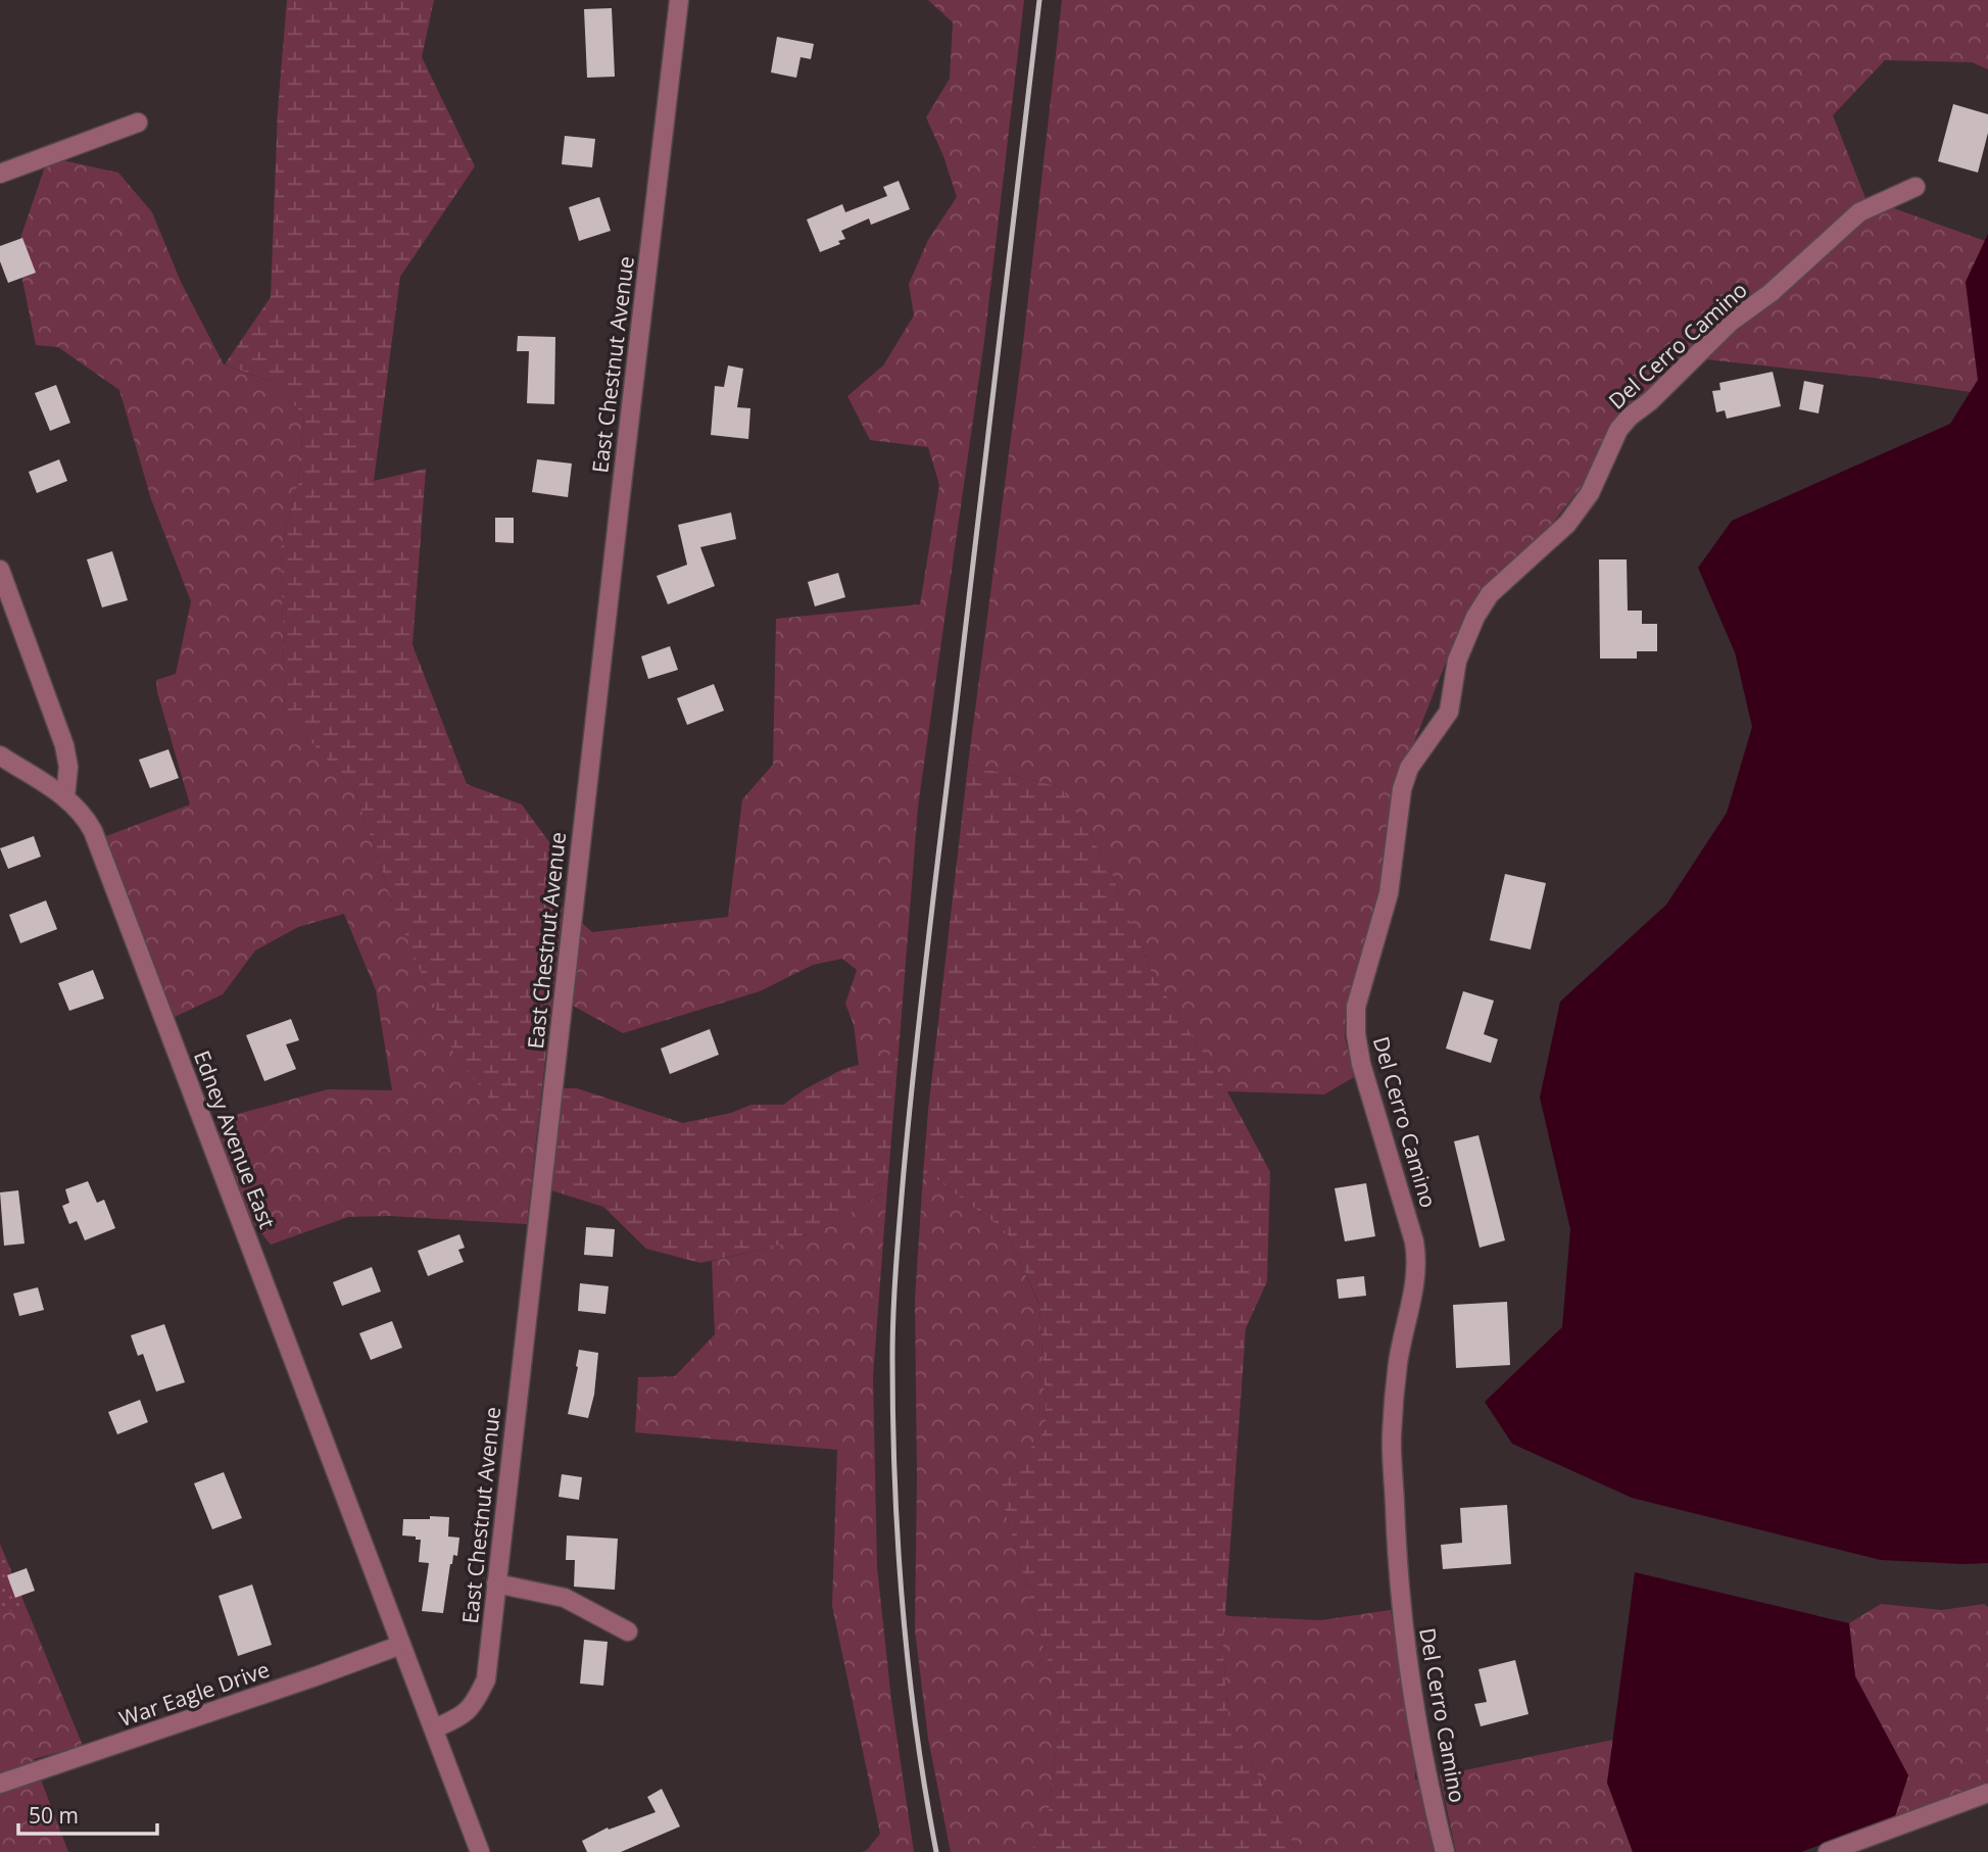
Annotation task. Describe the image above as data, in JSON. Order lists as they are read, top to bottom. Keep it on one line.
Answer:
{"streets":{"street":["Del Cerro Camino","East Chestnut Avenue","Edney Avenue East","War Eagle Drive"]},"crossings":[["East Chestnut Avenue","Edney Avenue East"],["Edney Avenue East","War Eagle Drive"]],"scale_bar":"50 m"}
